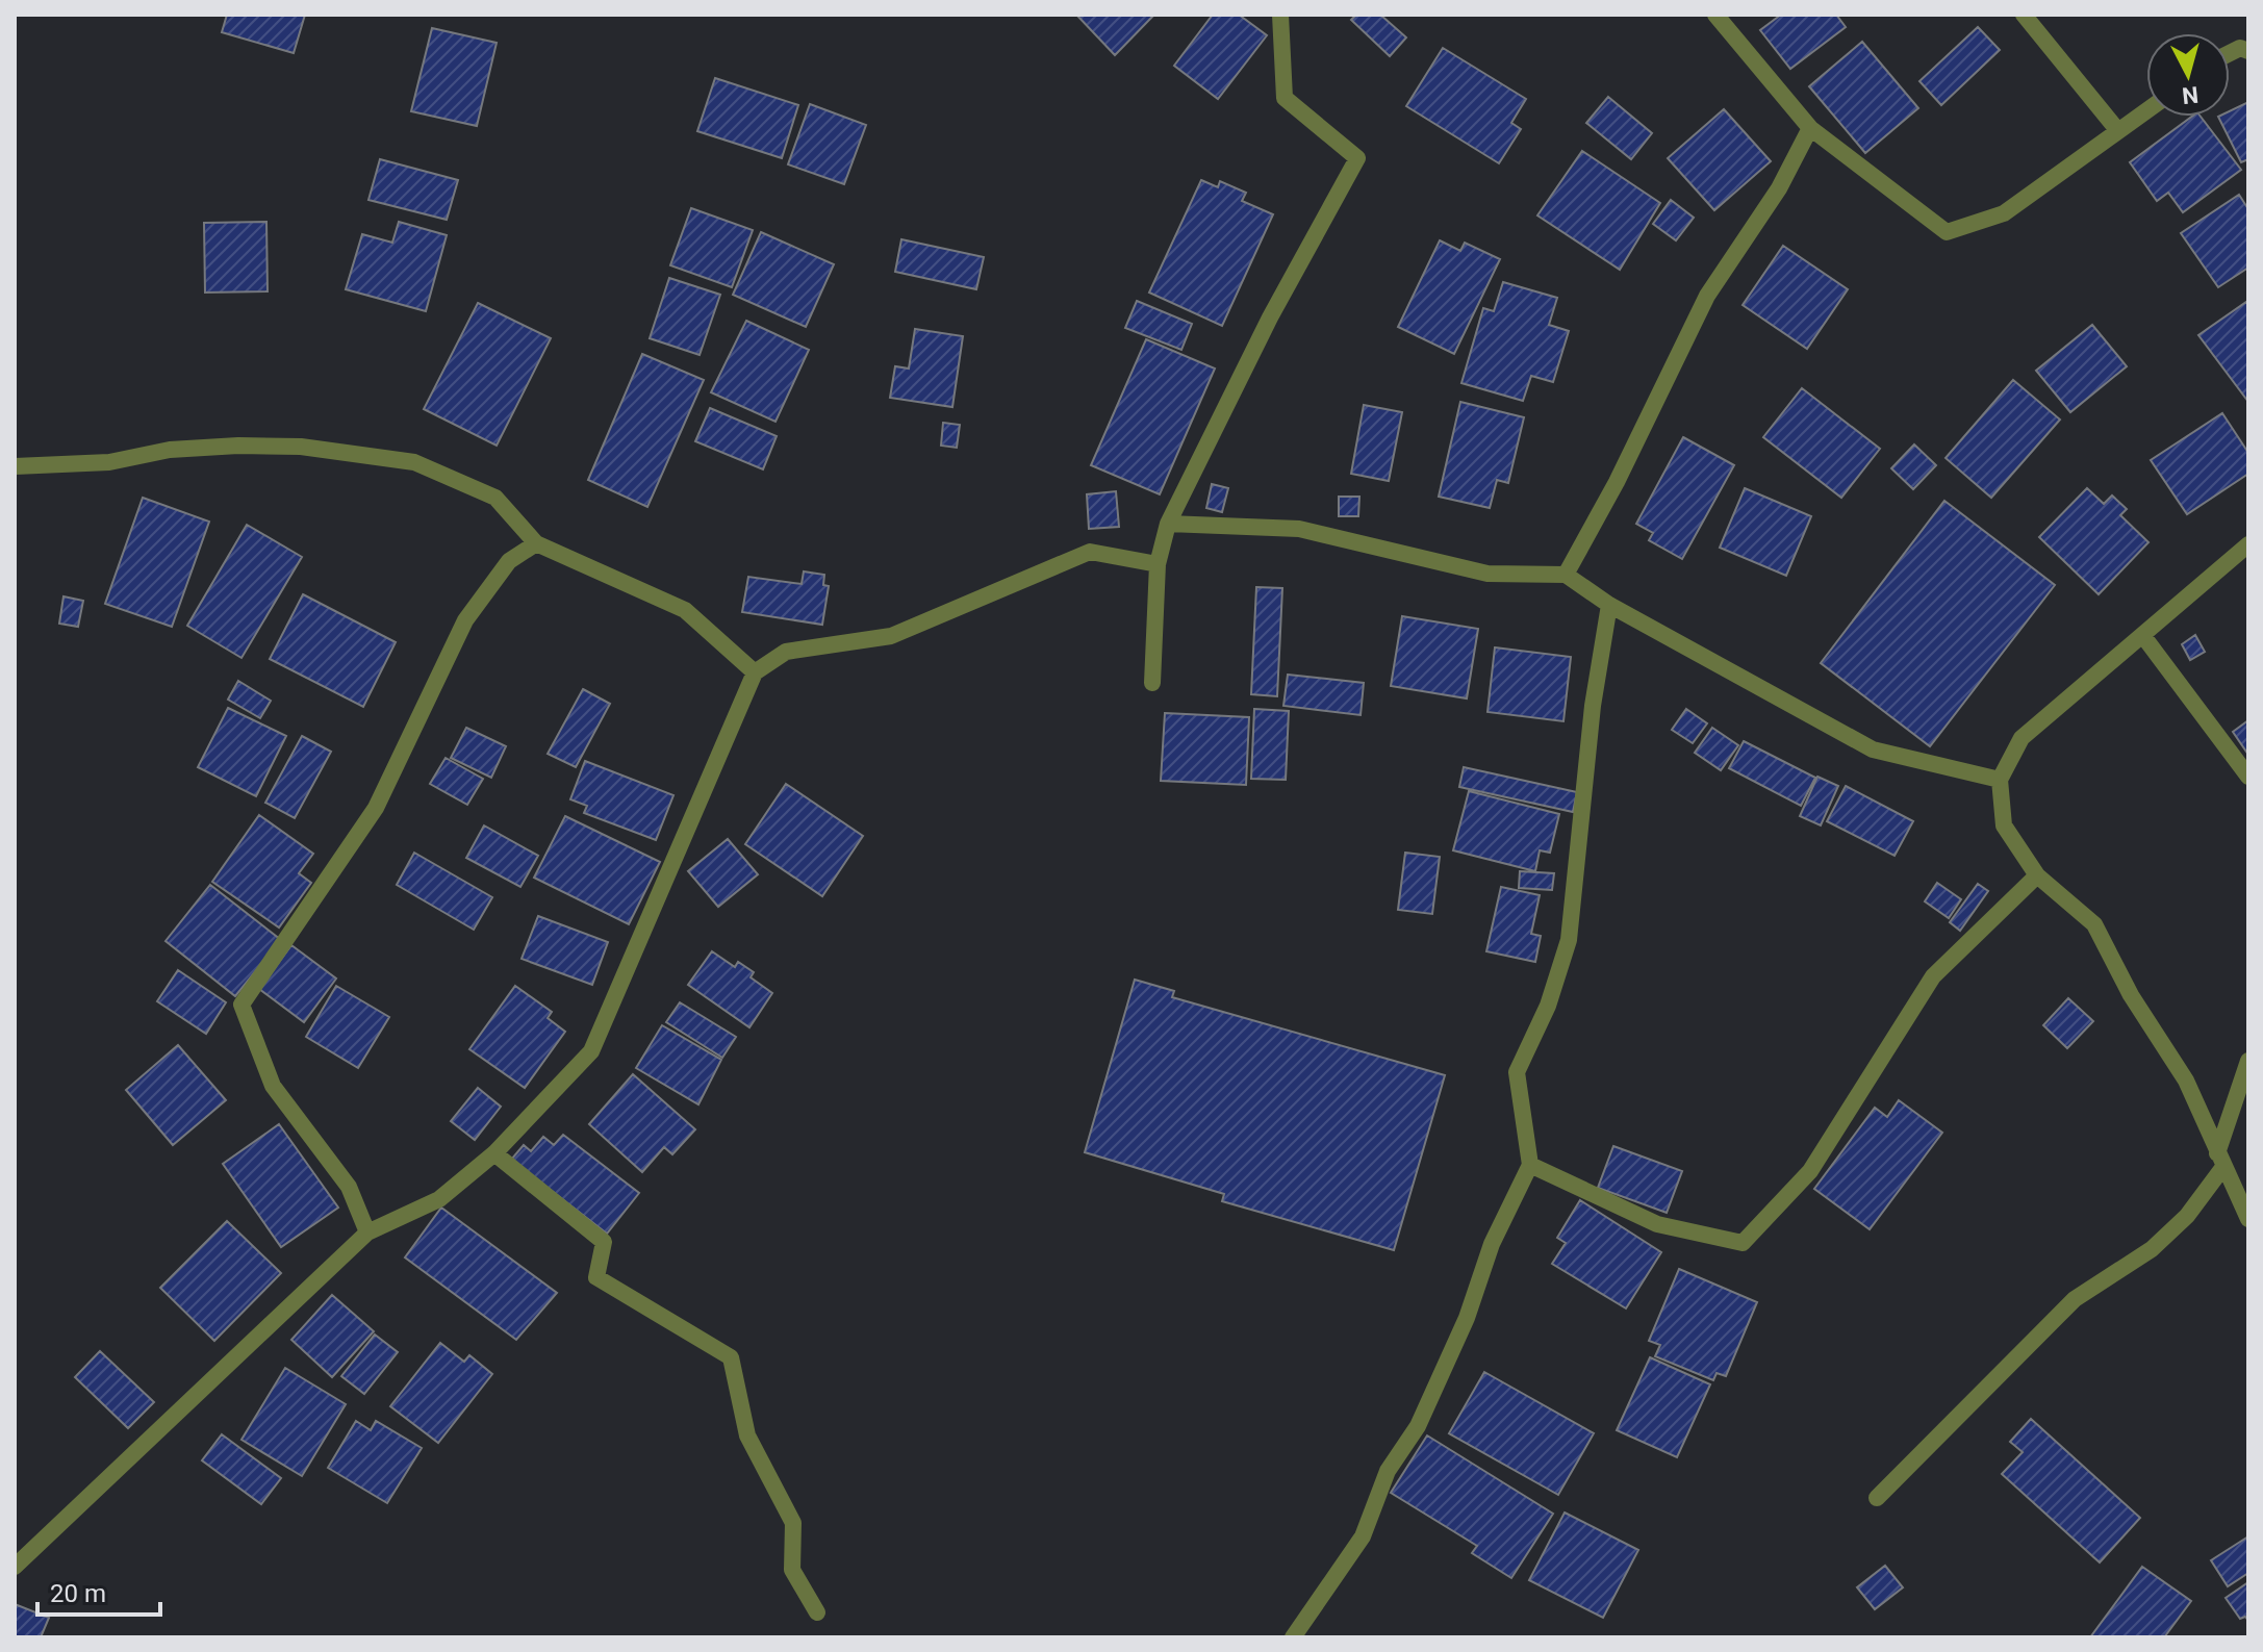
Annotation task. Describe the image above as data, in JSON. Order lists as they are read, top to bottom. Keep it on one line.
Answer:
{"scale_bar":"20 m","north":"bottom"}
